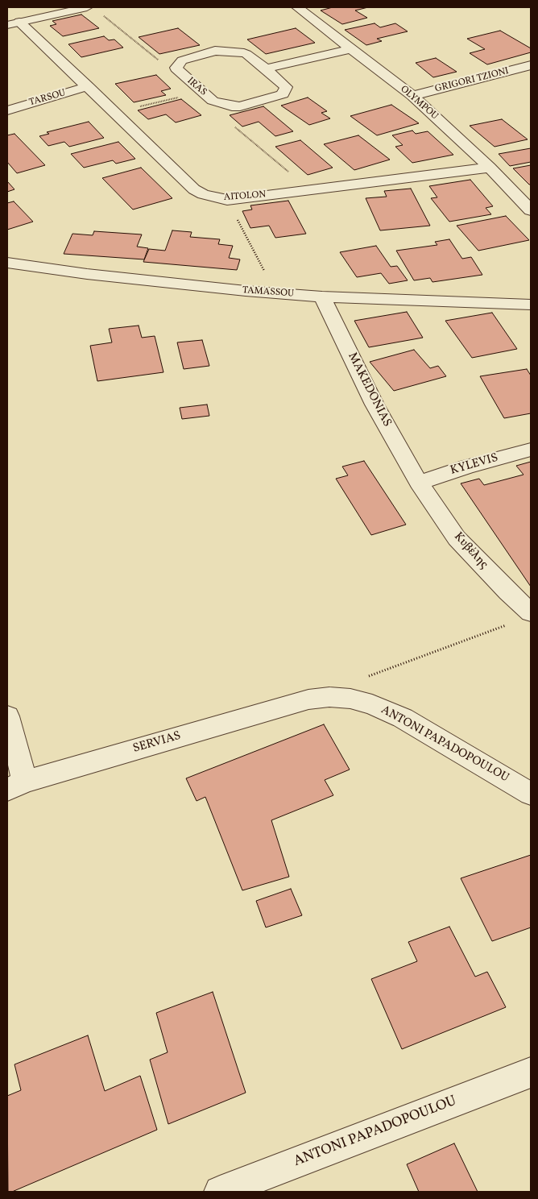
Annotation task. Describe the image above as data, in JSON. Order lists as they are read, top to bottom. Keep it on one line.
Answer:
{"streets":{"street":["GRIGORI TZIONI","IRAS","TARSOU","OLYMPOU","AITOLON","TAMASSOU","MAKEDONIAS","KYLEVIS","Κυβέλης","SERVIAS","ANTONI PAPADOPOULOU"]},"crossings":[["GRIGORI TZIONI","OLYMPOU"],["TARSOU","AITOLON"],["OLYMPOU","AITOLON"],["TAMASSOU","MAKEDONIAS"],["MAKEDONIAS","KYLEVIS"],["MAKEDONIAS","Κυβέλης"],["KYLEVIS","Κυβέλης"],["SERVIAS","ANTONI PAPADOPOULOU"]]}
